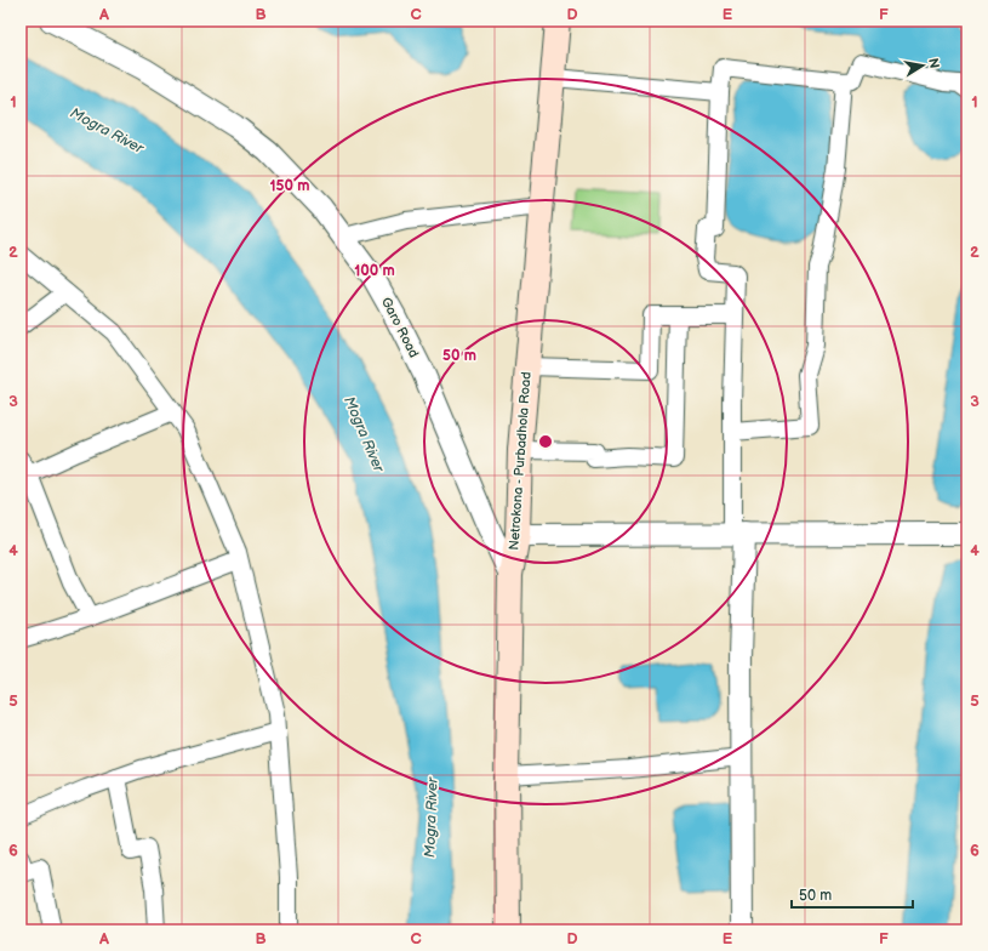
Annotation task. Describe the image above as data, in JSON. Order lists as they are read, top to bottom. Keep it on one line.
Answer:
{"streets":{"main road":["Netrokona - Purbadhola Road"],"street":["Garo Road"]},"crossings":[["Garo Road","Netrokona - Purbadhola Road"]],"water":["Mogra River"],"scale_bar":"50 m","north":"right","grid":{"columns":["A","B","C","D","E","F"],"rows":["1","2","3","4","5","6"]},"rings":["150 m","100 m","50 m"]}
